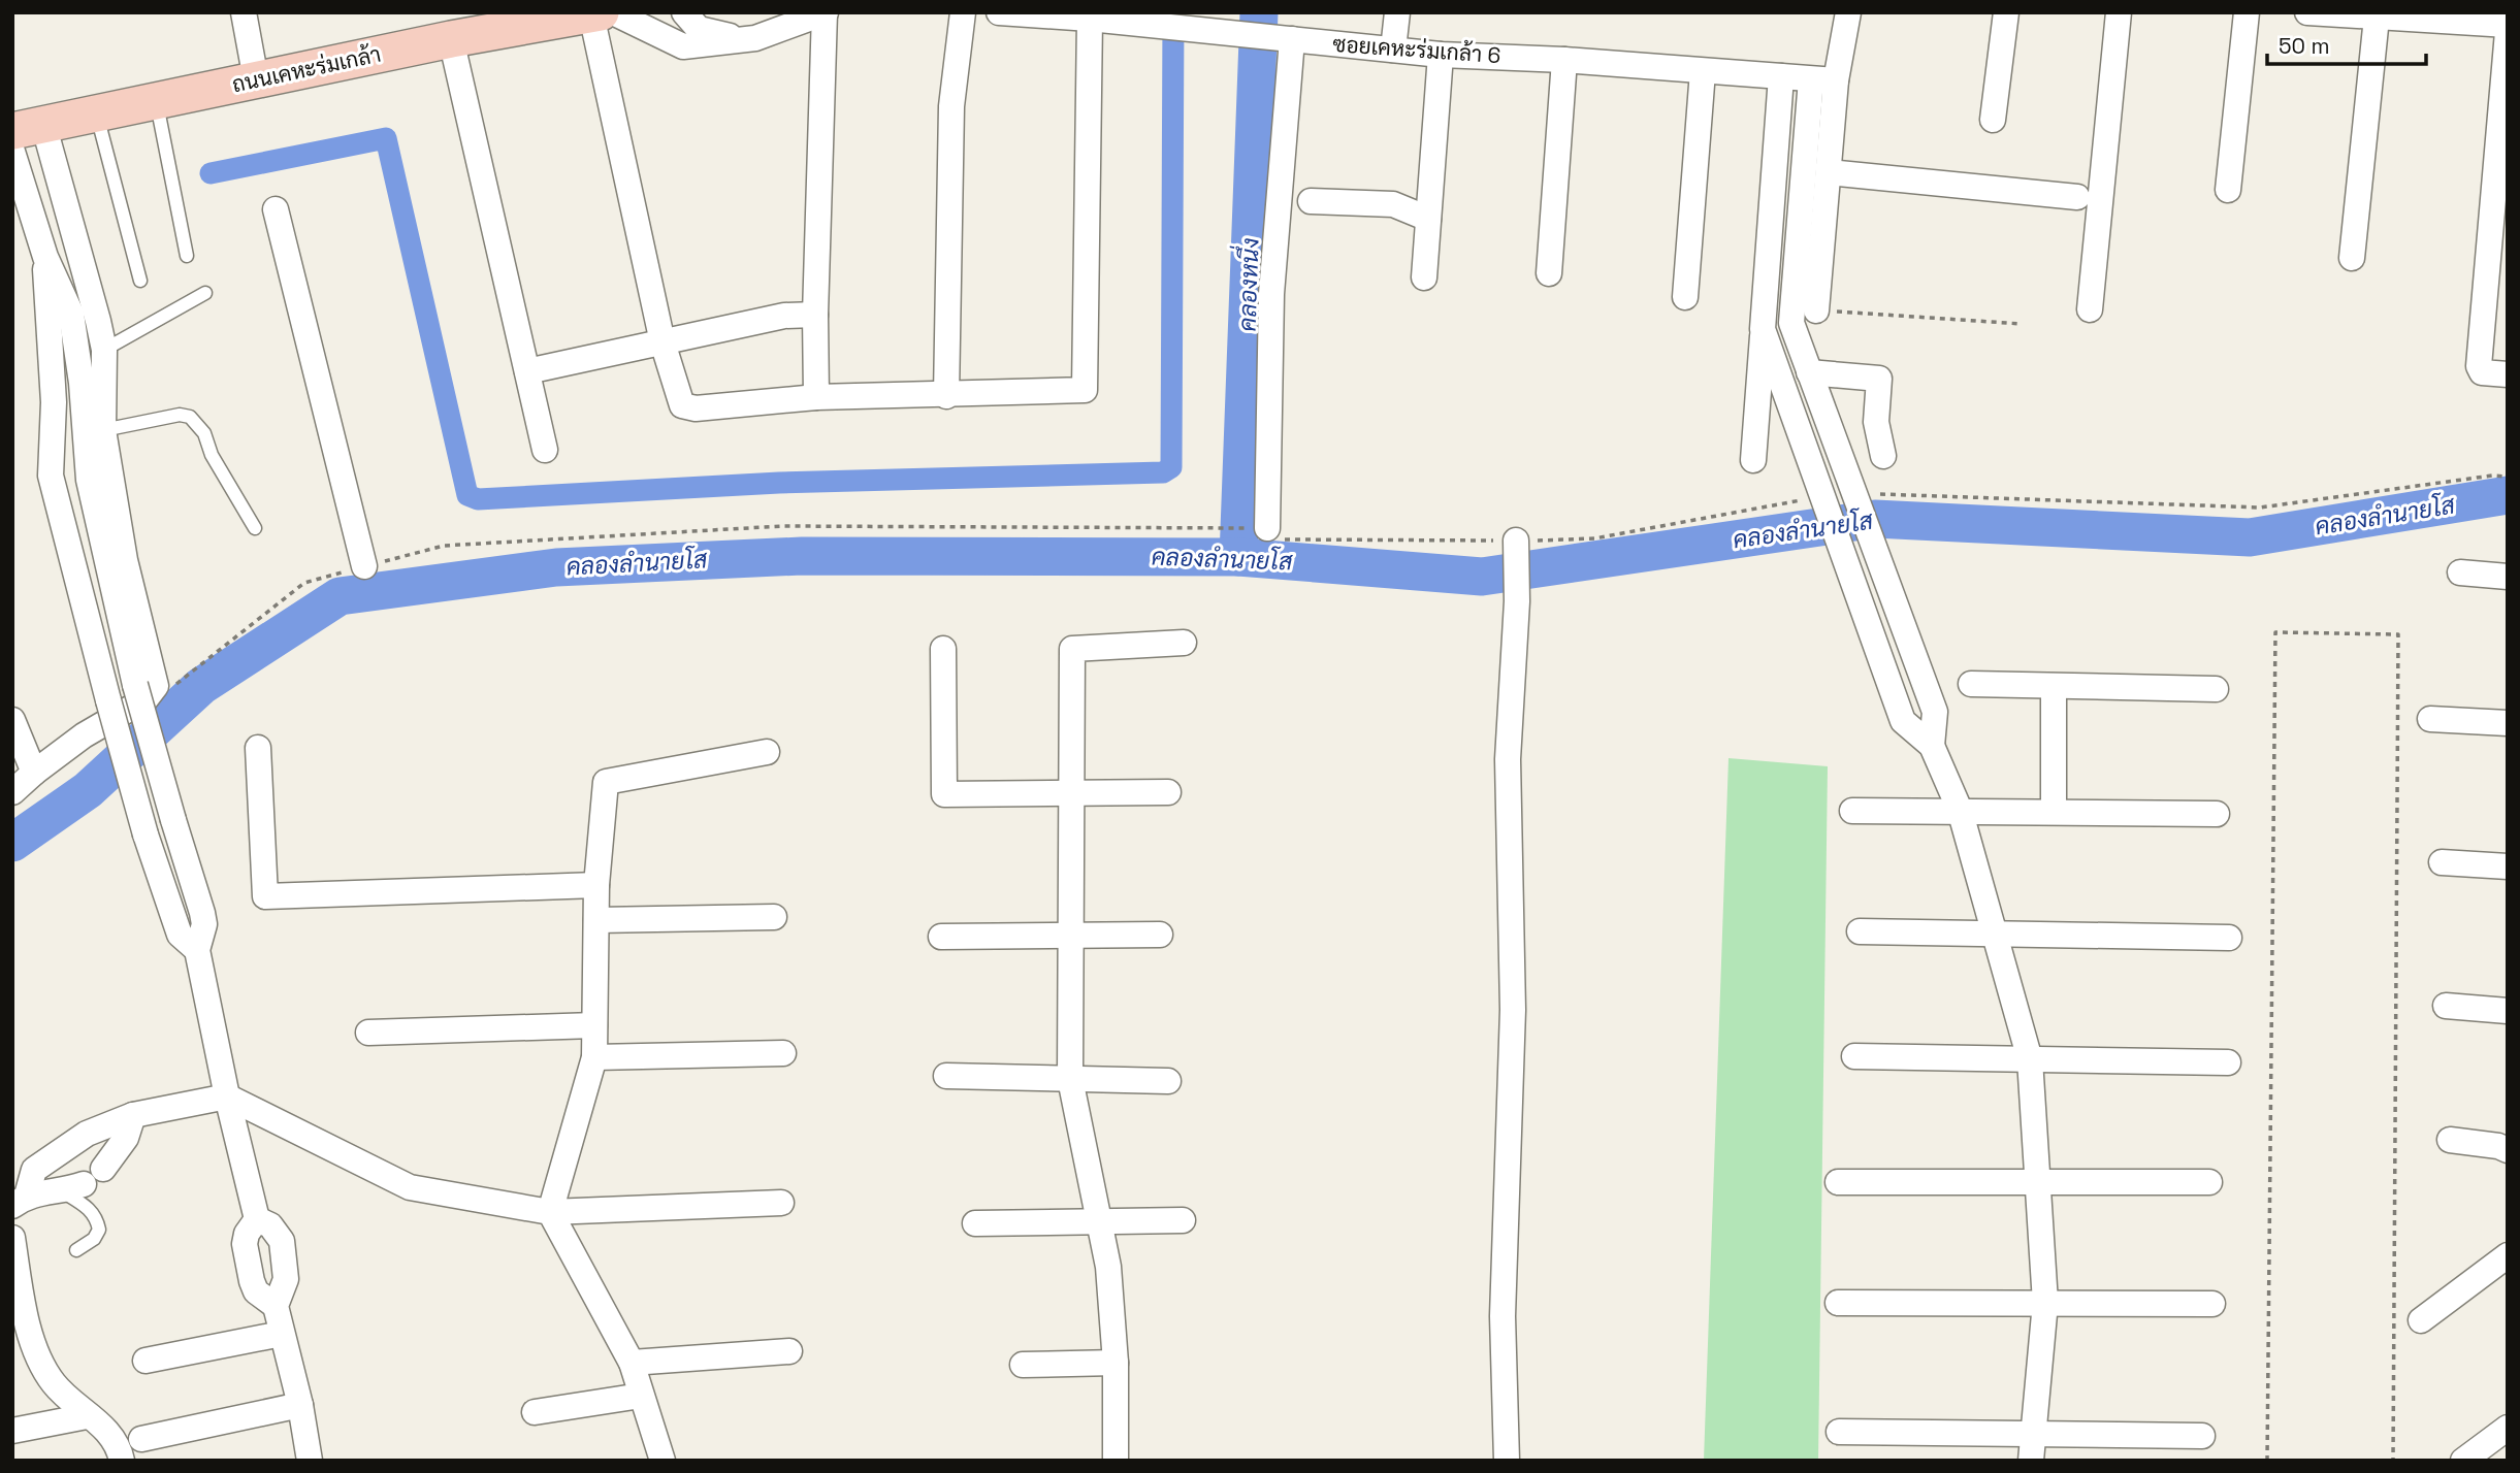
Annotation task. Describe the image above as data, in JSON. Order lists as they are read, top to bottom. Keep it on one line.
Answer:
{"streets":{"street":["ซอยเคหะร่มเกล้า 6","ถนนเคหะร่มเกล้า"]},"water":["คลองหนึ่ง","คลองลำนายโส"],"scale_bar":"50 m"}
